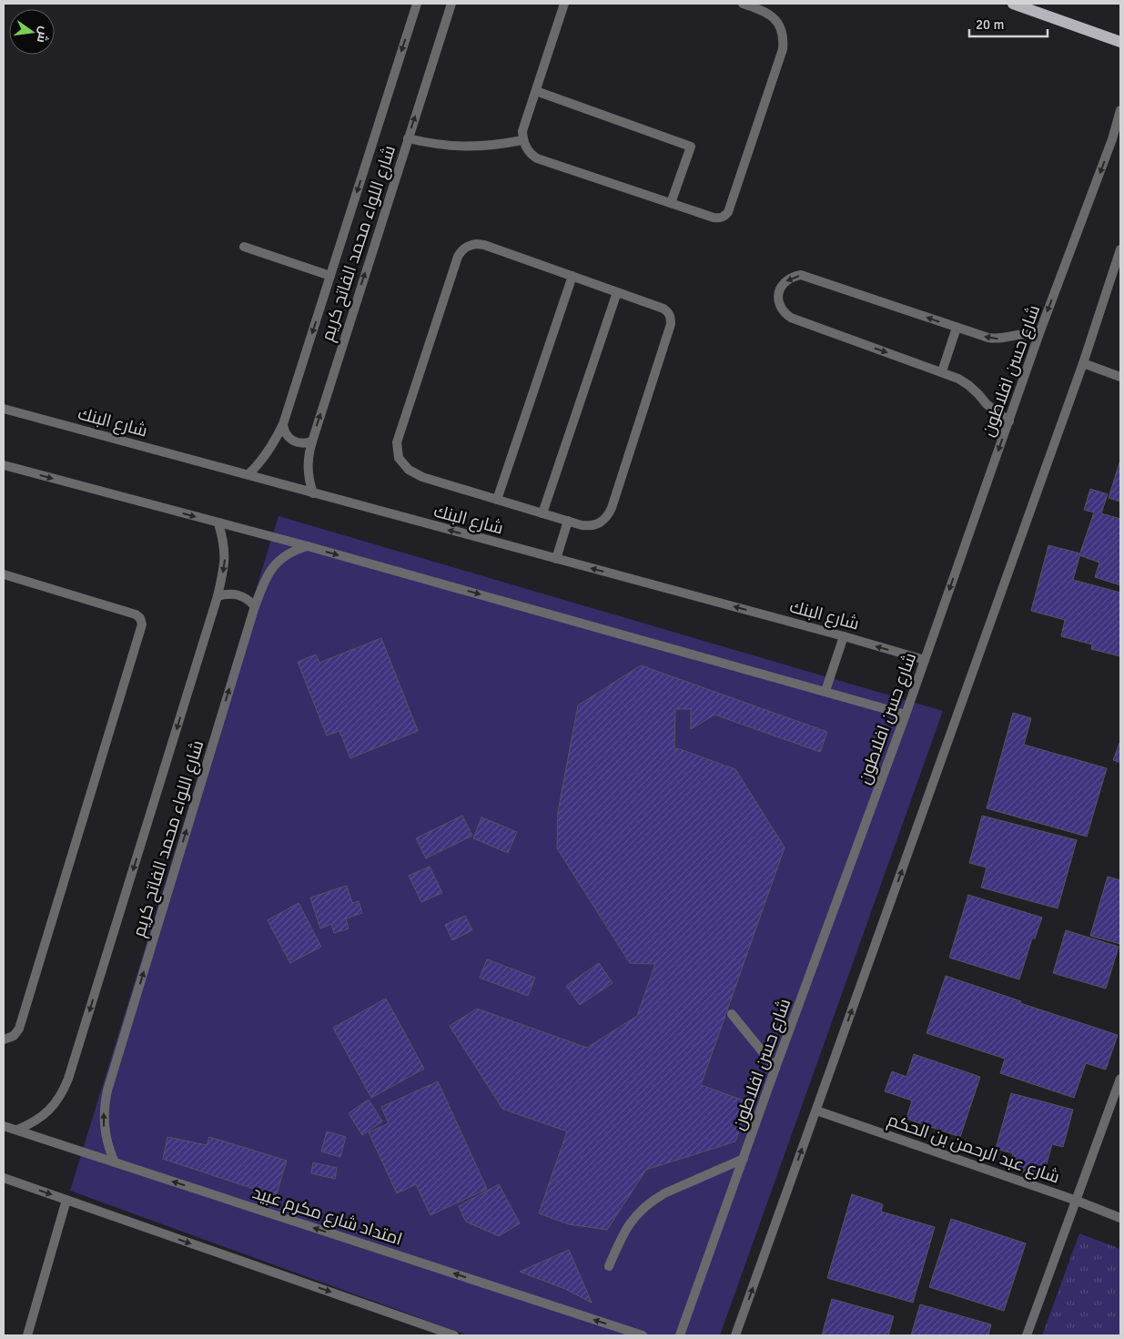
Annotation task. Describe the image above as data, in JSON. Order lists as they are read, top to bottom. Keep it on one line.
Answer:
{"streets":{"street":["شارع اللواء محمد الفاتح كريم","شارع حسن افلاطون","شارع البنك","شارع عبد الرحمن بن الحكم","امتداد شارع مكرم عبيد"]},"crossings":[["شارع اللواء محمد الفاتح كريم","شارع البنك"],["شارع اللواء محمد الفاتح كريم","امتداد شارع مكرم عبيد"],["شارع حسن افلاطون","شارع البنك"]],"scale_bar":"20 m","north":"right"}
